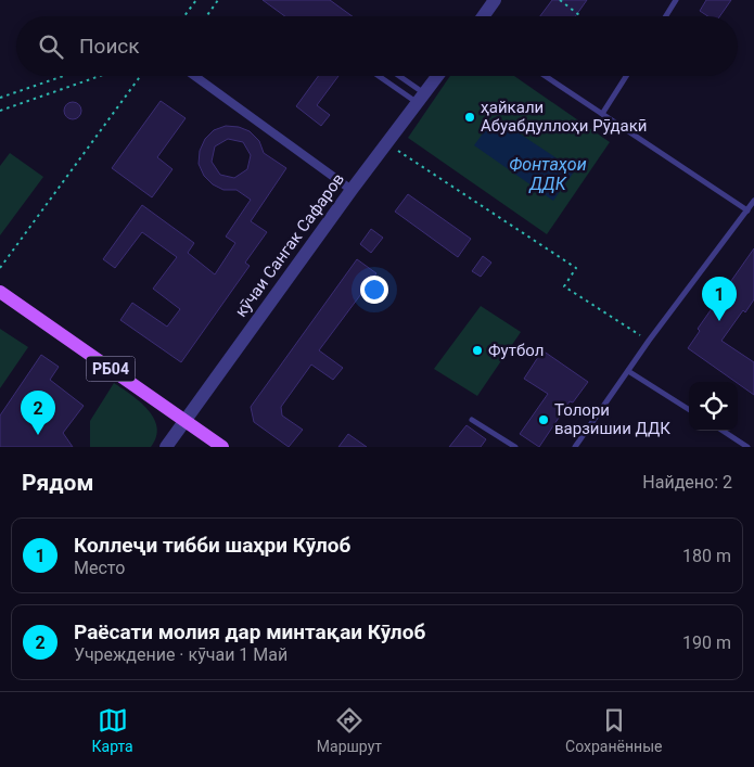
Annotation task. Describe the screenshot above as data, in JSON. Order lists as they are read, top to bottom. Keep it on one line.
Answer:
{"streets":{"main road":["РБ04"],"street":["кӯчаи Сангак Сафаров"]},"crossings":[["кӯчаи Сангак Сафаров","РБ04"]],"water":["Фонтаҳои ДДК"],"places":["ҳайкали Абуабдуллоҳи Рӯдакӣ","Футбол","Толори варзишии ДДК"],"page":{"search":"Поиск","pins":["1","2"],"heading":["Рядом","Найдено: 2"],"list":[{"mark":"1","name":"Коллеҷи тибби шаҳри Кӯлоб","note":"Место","value":"180 m"},{"mark":"2","name":"Раёсати молия дар минтақаи Кӯлоб","note":"Учреждение · кӯчаи 1 Май","value":"190 m"}],"nav":["Карта","Маршрут","Сохранённые"]}}
